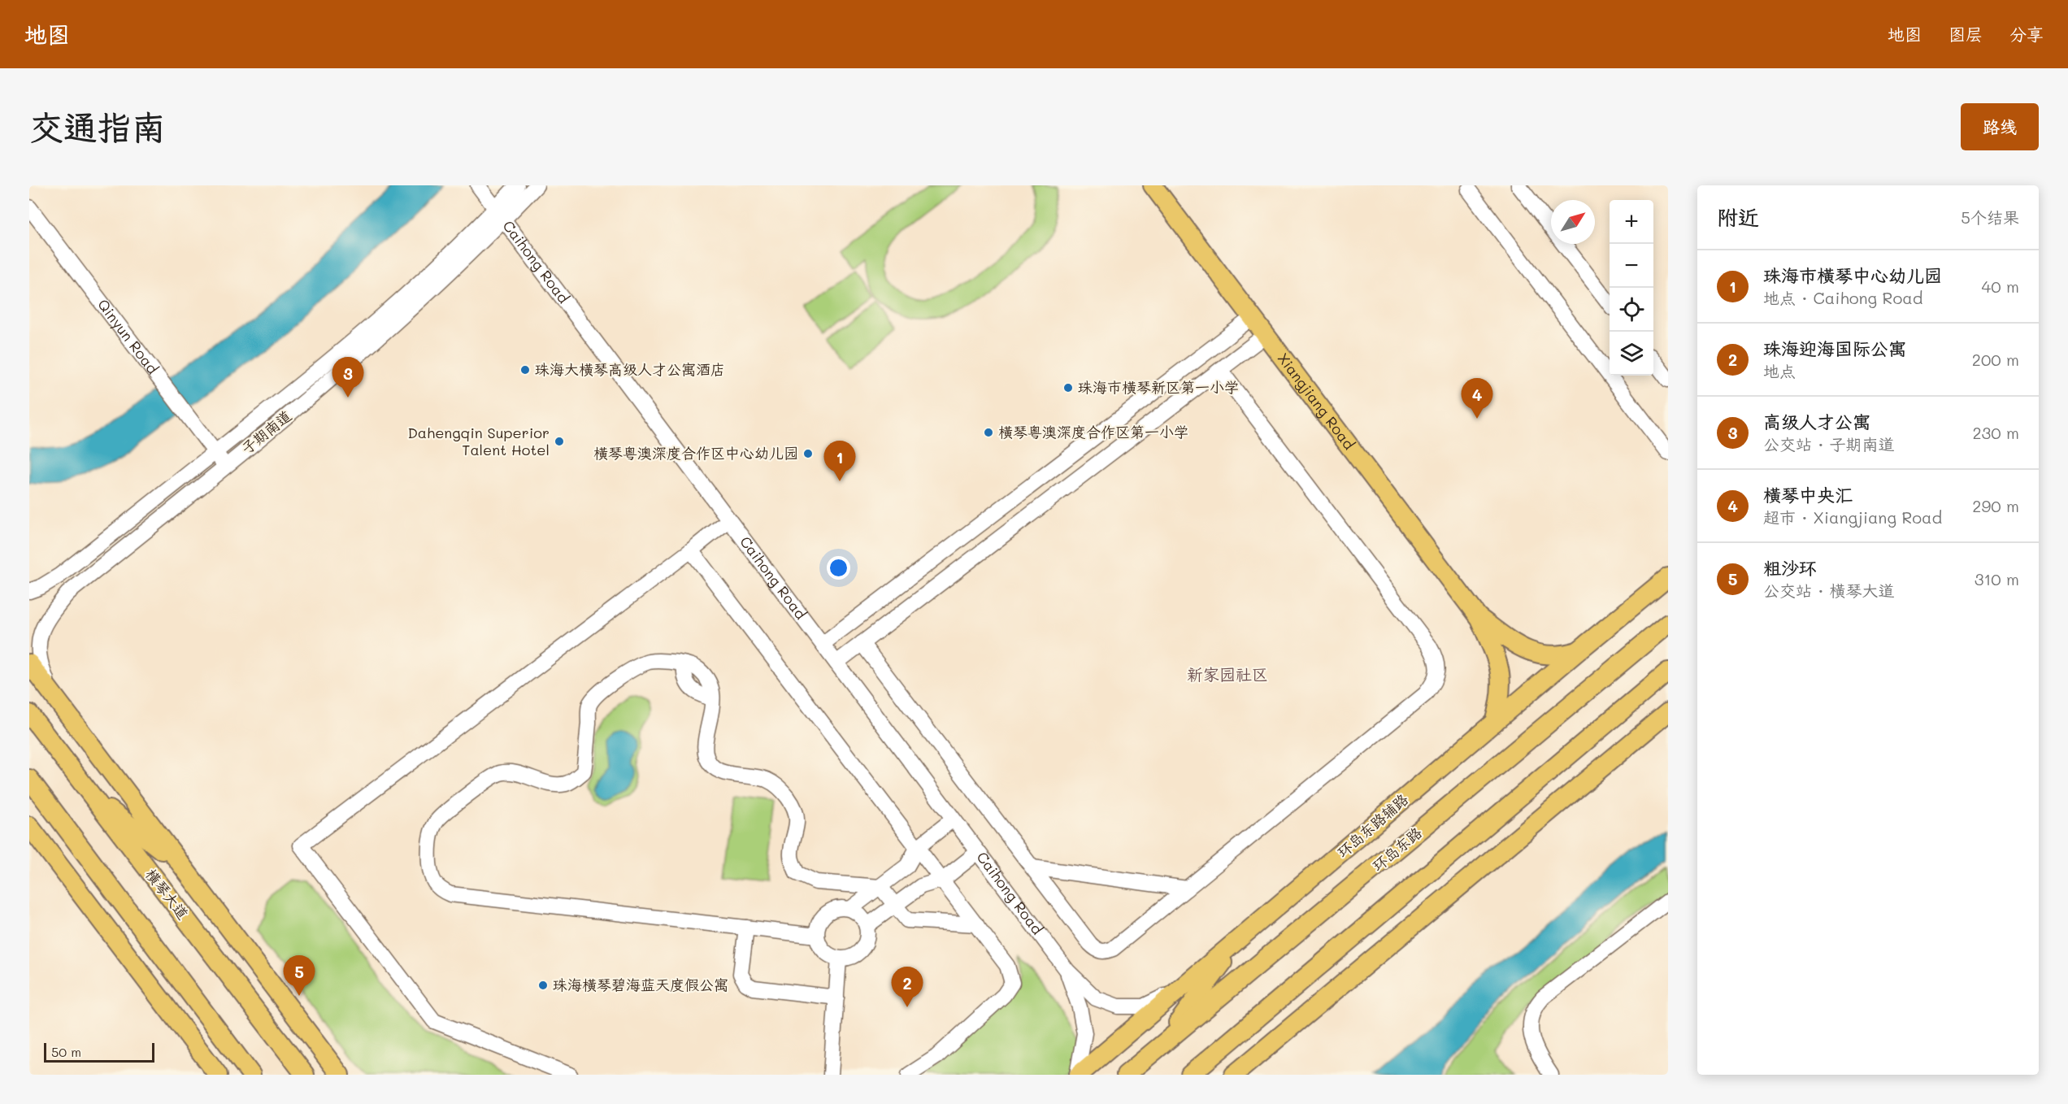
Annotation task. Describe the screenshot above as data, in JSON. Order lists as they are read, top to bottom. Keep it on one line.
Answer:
{"streets":{"main road":["Xiangjiang Road","环岛东路辅路","环岛东路","横琴大道"],"street":["Caihong Road","Qinyun Road","子期南道"]},"crossings":[["Caihong Road","子期南道"],["Qinyun Road","子期南道"]],"districts":["新家园社区"],"places":["珠海大横琴高级人才公寓酒店","珠海市横琴新区第一小学","横琴粤澳深度合作区第一小学","Dahengqin Superior Talent Hotel","横琴粤澳深度合作区中心幼儿园","珠海横琴碧海蓝天度假公寓"],"scale_bar":"50 m","north":"top right","page":{"header":"地图","nav":["地图","图层","分享"],"buttons":"路线","title":"交通指南","heading":["附近","5个结果"],"map_buttons":["+","−"],"list":[{"mark":"1","name":"珠海市横琴中心幼儿园","note":"地点 · Caihong Road","value":"40 m"},{"mark":"2","name":"珠海迎海国际公寓","note":"地点","value":"200 m"},{"mark":"3","name":"高级人才公寓","note":"公交站 · 子期南道","value":"230 m"},{"mark":"4","name":"横琴中央汇","note":"超市 · Xiangjiang Road","value":"290 m"},{"mark":"5","name":"粗沙环","note":"公交站 · 横琴大道","value":"310 m"}],"pins":["3","4","1","5","2"],"scale":"50 m"}}
